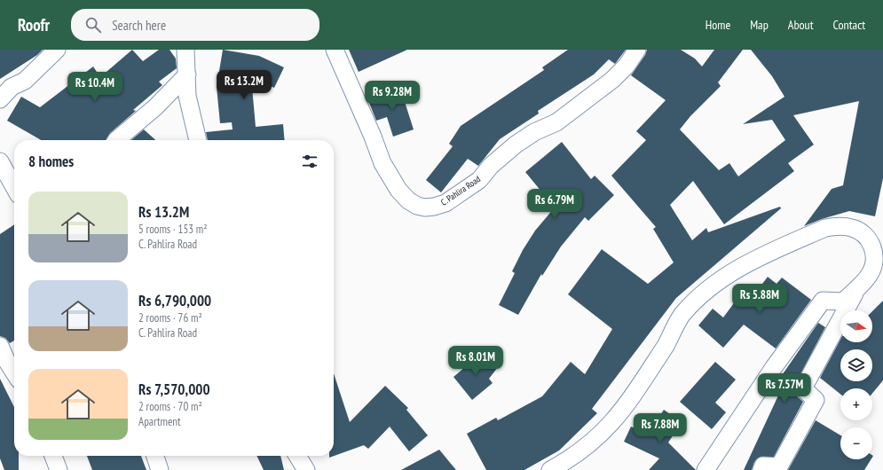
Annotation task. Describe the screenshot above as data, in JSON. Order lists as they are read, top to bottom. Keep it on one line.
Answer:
{"streets":{"street":["C. Pahlira Road"]},"north":"right","page":{"header":"Roofr","search":"Search here","nav":["Home","Map","About","Contact"],"price":["Rs 13.2M","Rs 10.4M","Rs 9.28M","Rs 6.79M","Rs 5.88M","Rs 8.01M","Rs 7.57M","Rs 7.88M"],"heading":"8 homes","list":[{"name":"Rs 13.2M","note":"5 rooms · 153 m² · C. Pahlira Road"},{"name":"Rs 6,790,000","note":"2 rooms · 76 m² · C. Pahlira Road"},{"name":"Rs 7,570,000","note":"2 rooms · 70 m² · Apartment"}],"map_buttons":["+","−"]}}
